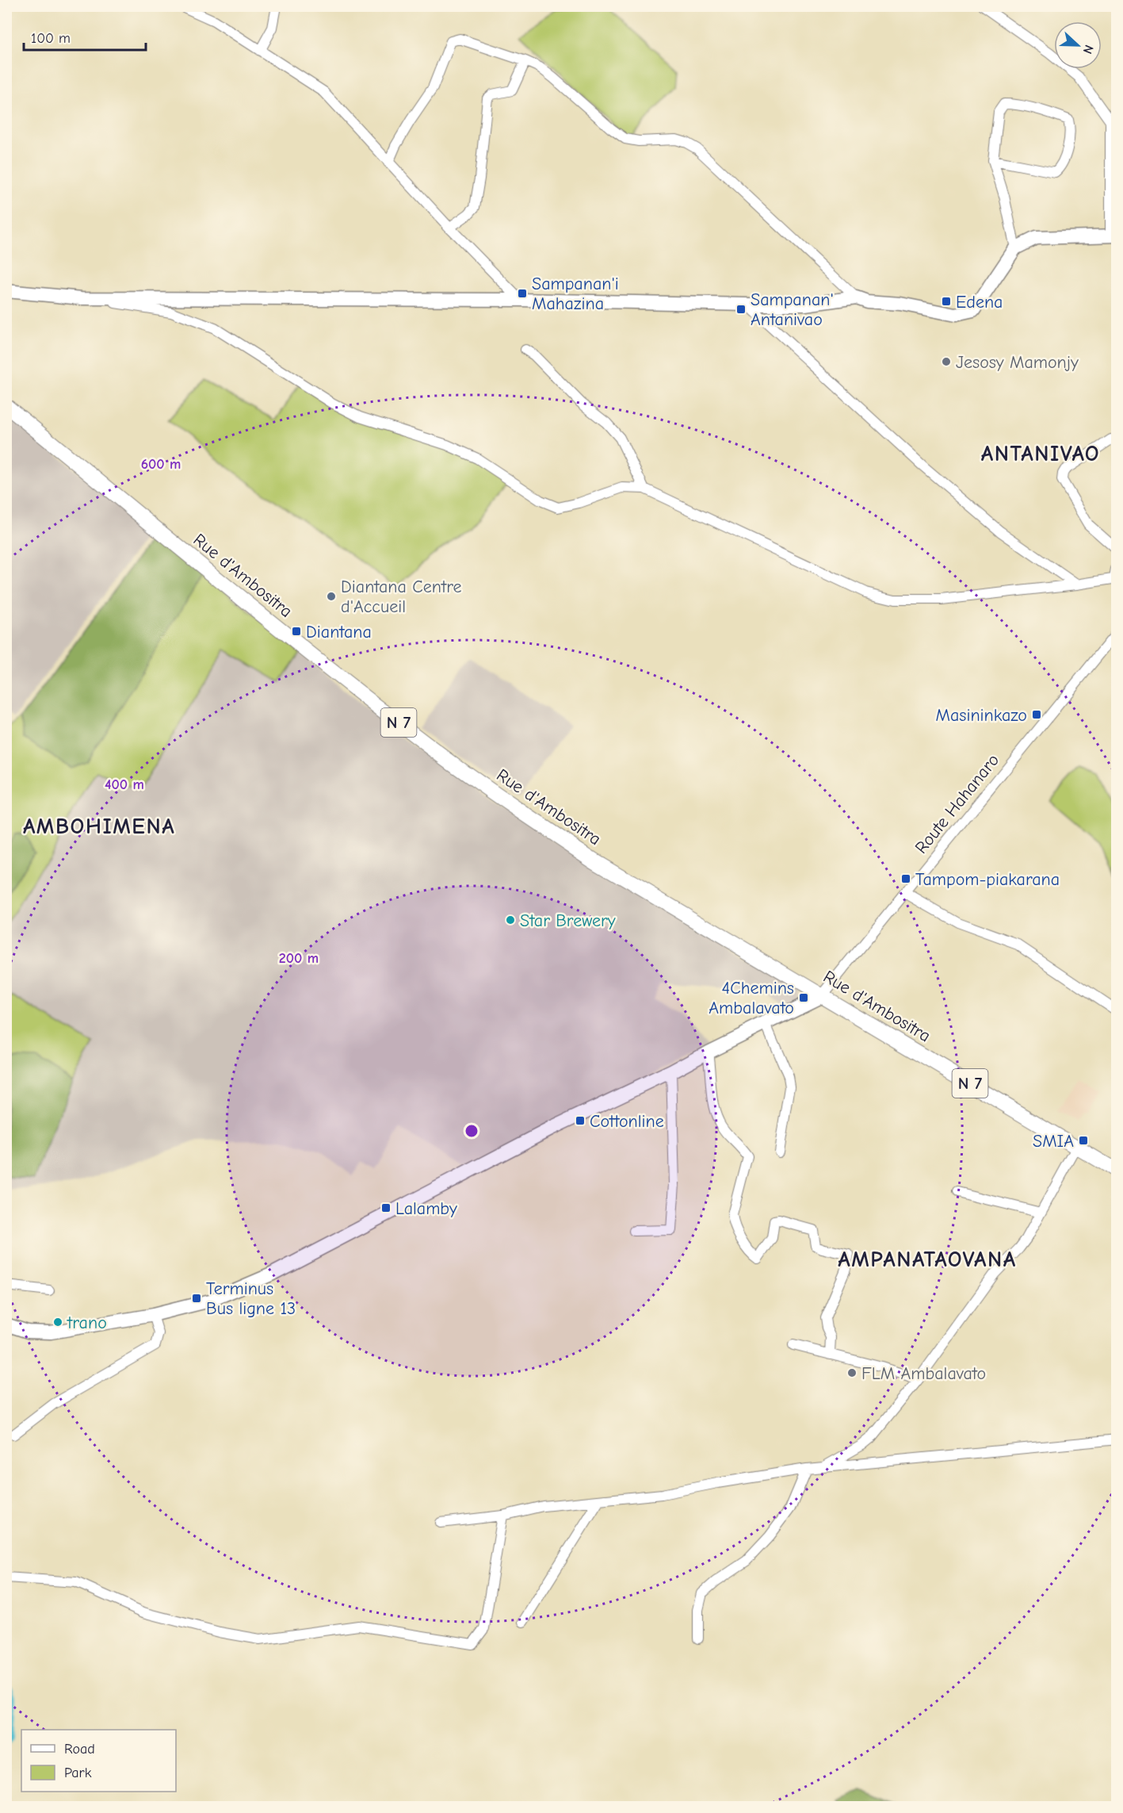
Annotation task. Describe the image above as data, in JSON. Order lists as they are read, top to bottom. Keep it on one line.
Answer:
{"streets":{"main road":["Rue d'Ambositra","N 7"],"street":["Route Hahanaro"]},"crossings":[["Rue d'Ambositra","Route Hahanaro"]],"districts":["ANTANIVAO","AMBOHIMENA","AMPANATAOVANA"],"places":{"transit":["Sampanan'i Mahazina","Edena","Sampanan' Antanivao","Diantana","Masininkazo","Tampom-piakarana","4Chemins Ambalavato","Cottonline","SMIA","Lalamby","Terminus Bus ligne 13"],"other":["Jesosy Mamonjy","Diantana Centre d'Accueil","Star Brewery","trano","FLM Ambalavato"]},"legend":["Road","Park"],"scale_bar":"100 m","north":"right","rings":["600 m","400 m","200 m"]}
